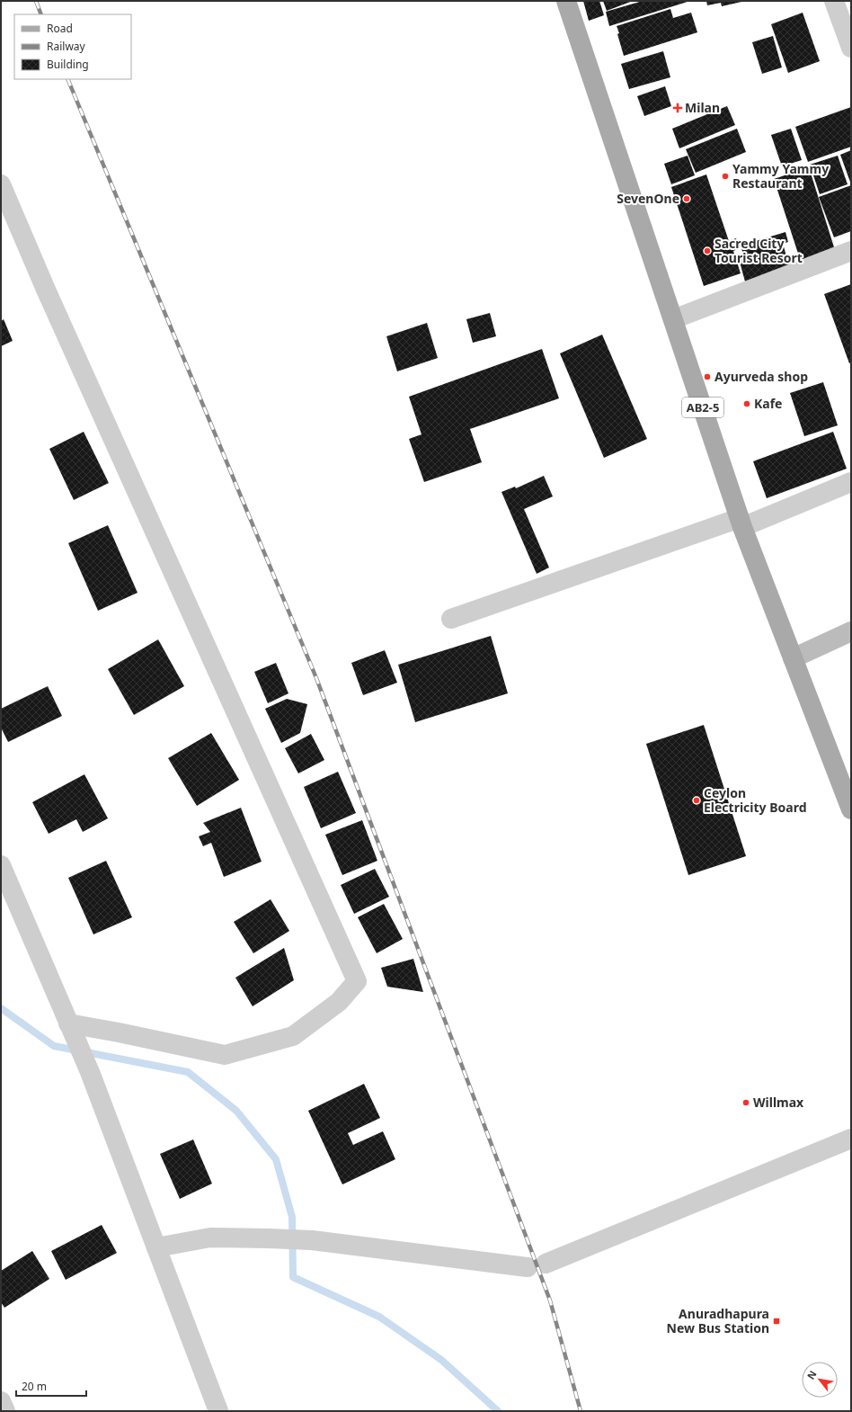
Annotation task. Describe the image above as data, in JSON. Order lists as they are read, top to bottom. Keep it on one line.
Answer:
{"streets":{"main road":["AB2-5"]},"places":{"health":["Milan"],"other":["Yammy Yammy Restaurant","SevenOne","Sacred City Tourist Resort","Ayurveda shop","Kafe","Ceylon Electricity Board","Willmax"],"transit":["Anuradhapura New Bus Station"]},"legend":["Road","Railway","Building"],"scale_bar":"20 m","north":"top left"}
